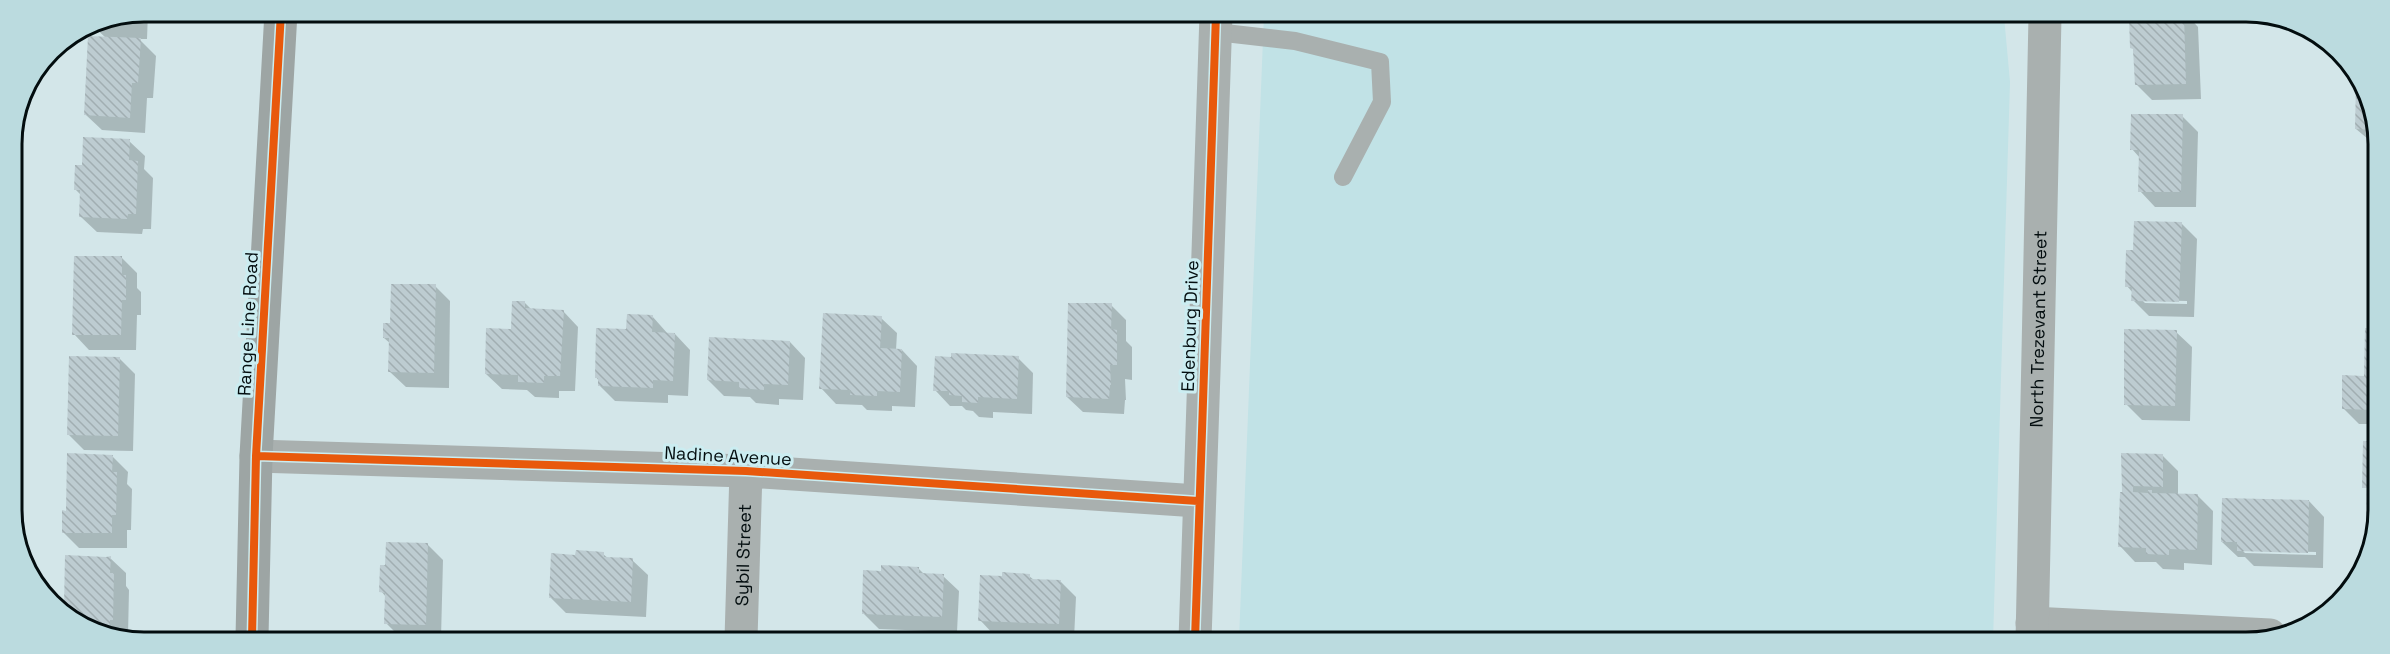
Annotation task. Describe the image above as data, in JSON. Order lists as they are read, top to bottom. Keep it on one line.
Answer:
{"streets":{"main road":["Range Line Road"],"street":["Edenburg Drive","North Trezevant Street","Nadine Avenue","Sybil Street"]},"crossings":[["Range Line Road","Nadine Avenue"],["Edenburg Drive","Nadine Avenue"],["Nadine Avenue","Sybil Street"]]}
